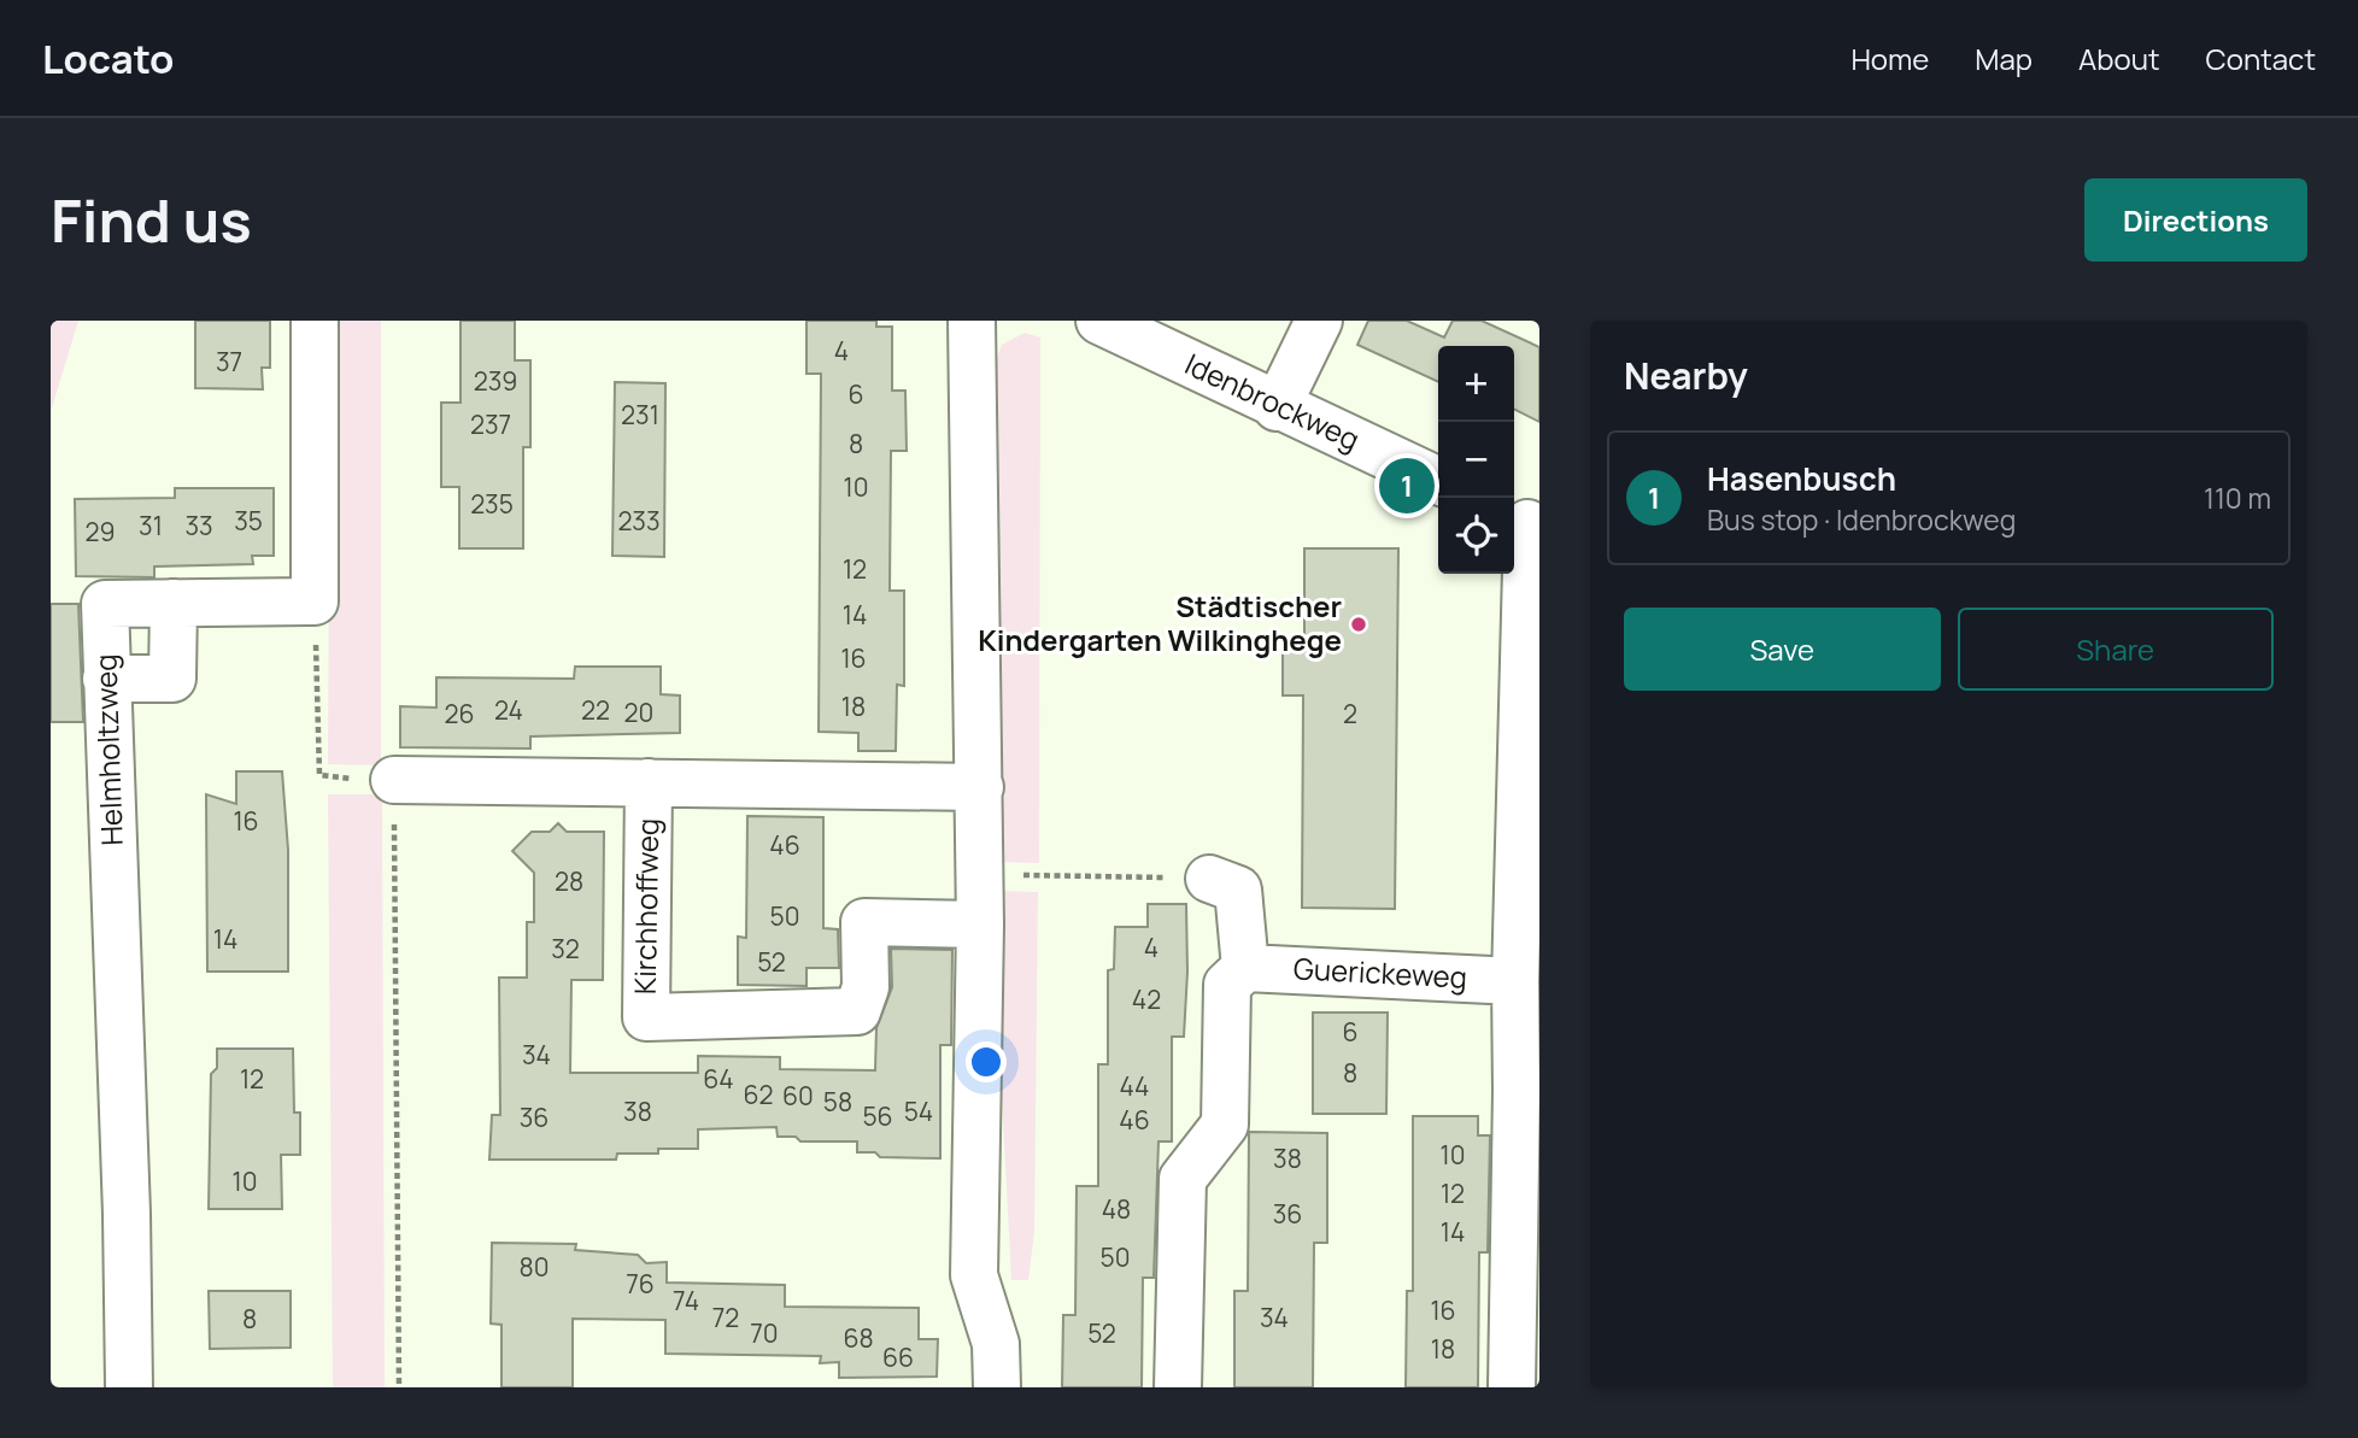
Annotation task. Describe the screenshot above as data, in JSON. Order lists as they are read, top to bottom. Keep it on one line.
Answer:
{"streets":{"street":["Idenbrockweg","Helmholtzweg","Kirchhoffweg","Guerickeweg"]},"places":["Städtischer Kindergarten Wilkinghege"],"house_numbers":["4","37","239","6","231","237","8","10","235","35","233","31","33","29","12","14","16","18","24","22","20","26","2","16","46","28","50","14","4","32","52","42","6","34","8","12","64","44","62","60","58","38","54","56","36","46","10","38","10","12","48","36","14","50","80","76","74","16","72","34","8","70","52","68","18","66"],"page":{"header":"Locato","nav":["Home","Map","About","Contact"],"buttons":["Directions",["Save","Share"]],"title":"Find us","heading":"Nearby","map_buttons":["+","−"],"list":[{"mark":"1","name":"Hasenbusch","note":"Bus stop · Idenbrockweg","value":"110 m"}],"pins":"1"}}
